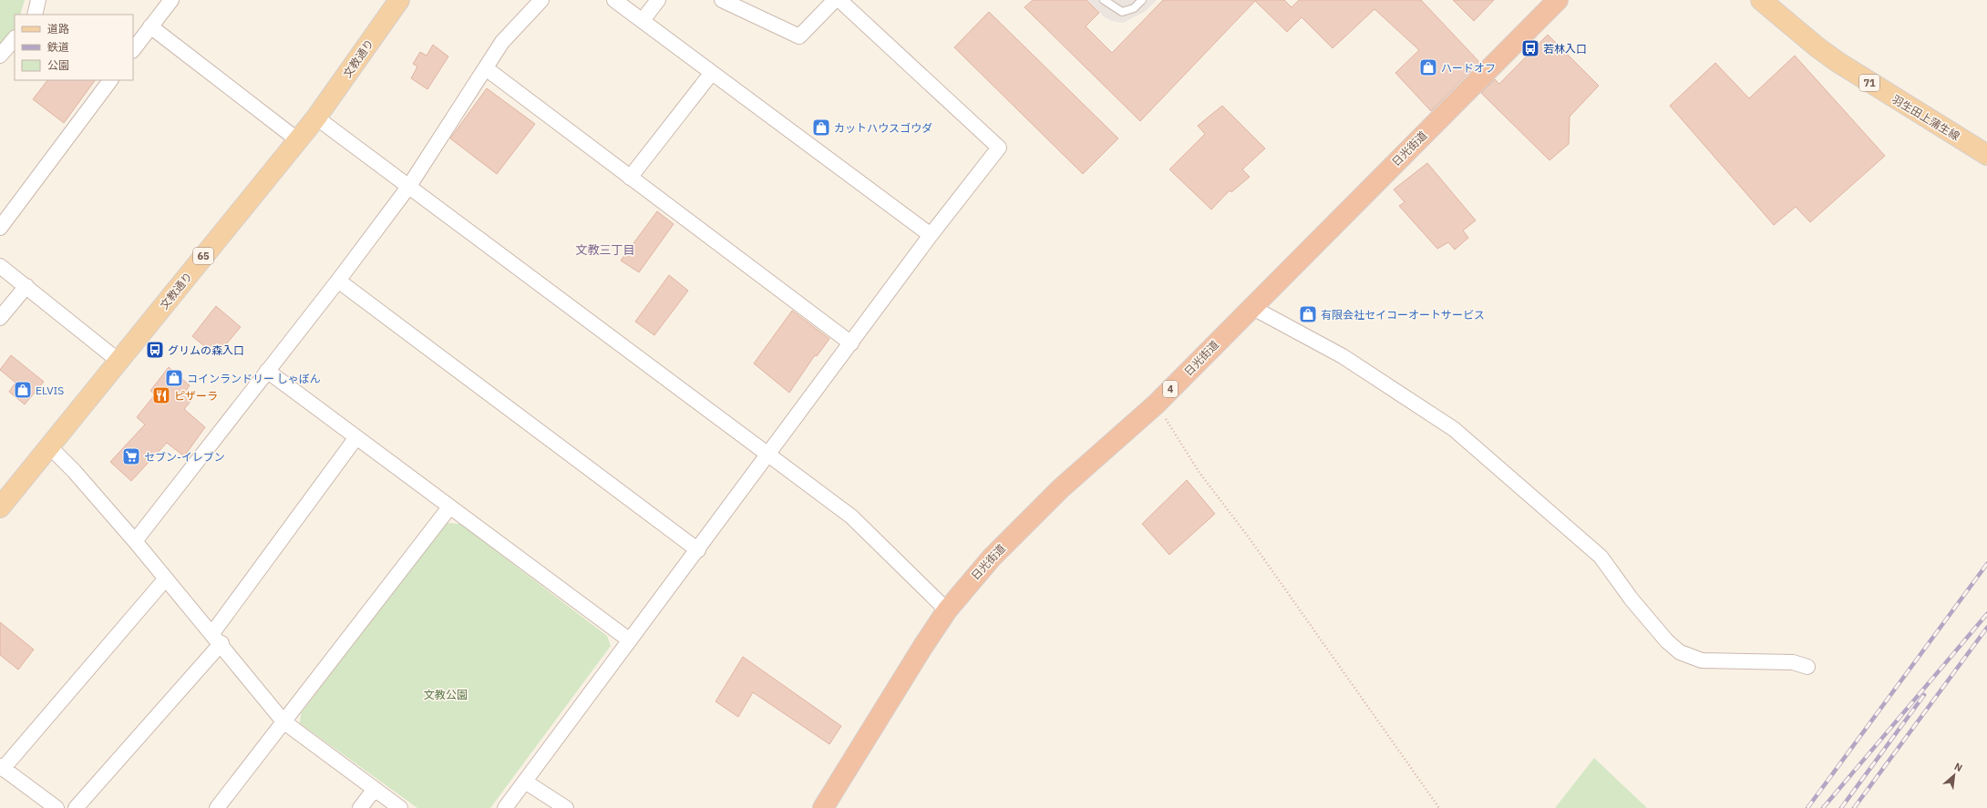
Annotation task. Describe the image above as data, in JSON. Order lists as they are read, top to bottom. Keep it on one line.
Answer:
{"streets":{"highway":["日光街道","4"],"main road":["文教通り","71","羽生田上蒲生線","65"]},"districts":["文教三丁目"],"parks":["文教公園"],"places":{"bus stop":["若林入口","グリムの森入口"],"shop":["ハードオフ","カットハウスゴウダ","有限会社セイコーオートサービス","コインランドリー しゃぼん","ELVIS"],"restaurant":["ピザーラ"],"supermarket":["セブン-イレブン"]},"legend":["道路","鉄道","公園"],"north":"top right"}
